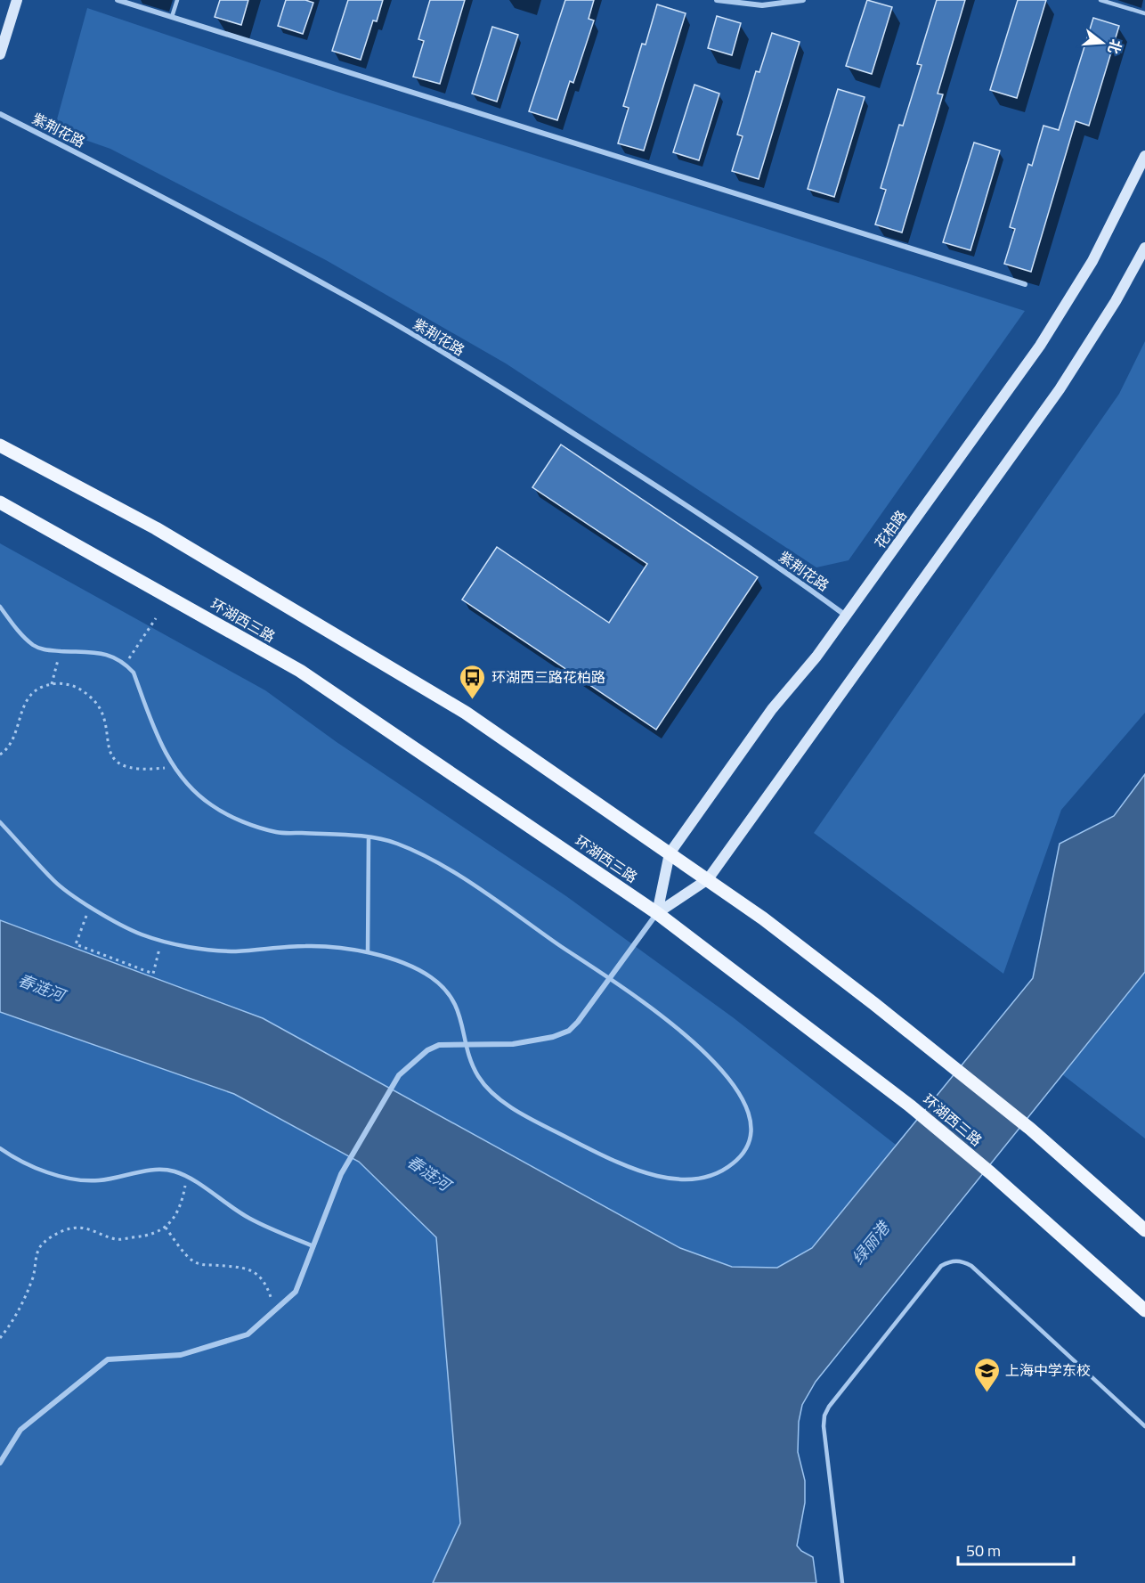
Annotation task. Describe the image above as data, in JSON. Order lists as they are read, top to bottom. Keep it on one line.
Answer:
{"streets":{"main road":["花柏路","环湖西三路"],"street":["紫荆花路"]},"crossings":[["紫荆花路","花柏路"],["花柏路","环湖西三路"]],"water":["春涟河","绿丽港"],"places":{"bus stop":["环湖西三路花柏路"],"school or university":["上海中学东校"]},"scale_bar":"50 m","north":"right"}
